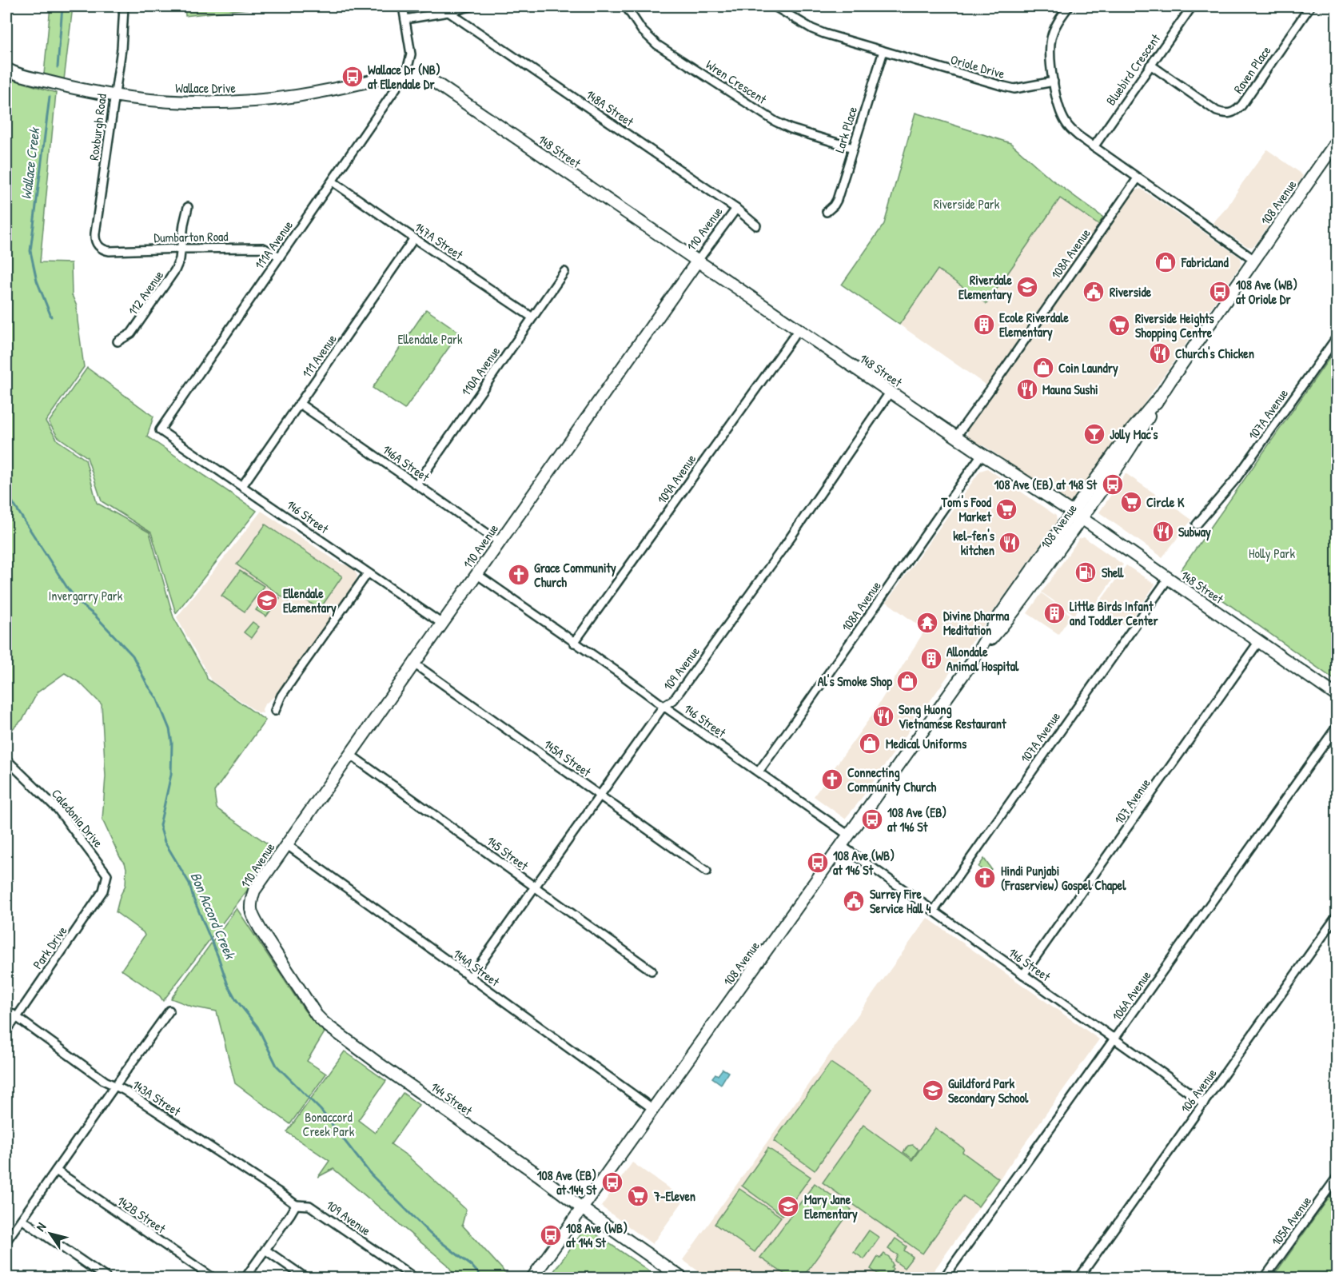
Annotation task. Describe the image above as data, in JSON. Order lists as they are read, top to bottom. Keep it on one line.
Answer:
{"streets":{"street":["Oriole Drive","Bluebird Crescent","Raven Place","Wren Crescent","Wallace Drive","148A Street","Roxburgh Road","Lark Place","148 Street","108 Avenue","110 Avenue","Dumbarton Road","147A Street","111A Avenue","108A Avenue","112 Avenue","111 Avenue","110A Avenue","107A Avenue","146A Street","109A Avenue","146 Street","109 Avenue","145A Street","107 Avenue","Caledonia Drive","145 Street","Park Drive","144A Street","106A Avenue","106 Avenue","143A Street","144 Street","142B Street","105A Avenue"]},"crossings":[["Oriole Drive","Lark Place"],["Bluebird Crescent","Raven Place"],["Wren Crescent","Lark Place"],["Wallace Drive","Roxburgh Road"],["Wallace Drive","148 Street"],["Wallace Drive","111A Avenue"],["148A Street","110 Avenue"],["Roxburgh Road","Dumbarton Road"],["148 Street","108 Avenue"],["148 Street","110 Avenue"],["148 Street","111A Avenue"],["148 Street","108A Avenue"],["148 Street","107A Avenue"],["148 Street","109A Avenue"],["148 Street","109 Avenue"],["148 Street","107 Avenue"],["108 Avenue","146 Street"],["108 Avenue","144A Street"],["108 Avenue","144 Street"],["110 Avenue","146A Street"],["110 Avenue","146 Street"],["110 Avenue","145A Street"],["110 Avenue","145 Street"],["110 Avenue","144A Street"],["110 Avenue","144 Street"],["Dumbarton Road","111A Avenue"],["Dumbarton Road","112 Avenue"],["147A Street","111A Avenue"],["147A Street","111 Avenue"],["147A Street","110A Avenue"],["111A Avenue","146 Street"],["108A Avenue","146 Street"],["111 Avenue","146A Street"],["111 Avenue","146 Street"],["110A Avenue","146A Street"],["107A Avenue","146 Street"],["109A Avenue","146 Street"],["146 Street","109 Avenue"],["146 Street","107 Avenue"],["146 Street","106A Avenue"],["146 Street","106 Avenue"],["109 Avenue","145A Street"],["109 Avenue","145 Street"],["109 Avenue","144A Street"],["109 Avenue","143A Street"],["Caledonia Drive","Park Drive"],["Park Drive","143A Street"]],"water":["Wallace Creek","Bon Accord Creek"],"parks":["Riverside Park","Ellendale Park","Holly Park","Invergarry Park","Bonaccord Creek Park"],"places":{"bus stop":["Wallace Dr (NB) at Ellendale Dr","108 Ave (WB) at Oriole Dr","108 Ave (EB) at 148 St","108 Ave (EB) at 146 St","108 Ave (WB) at 146 St","108 Ave (EB) at 144 St","108 Ave (WB) at 144 St"],"shop":["Fabricland","Coin Laundry","Al's Smoke Shop","Medical Uniforms"],"school or university":["Riverdale Elementary","Ellendale Elementary","Guildford Park Secondary School","Mary Jane Elementary"],"public building":["Riverside","Surrey Fire Service Hall 4"],"building":["Ecole Riverdale Elementary","Little Birds Infant and Toddler Center","Allondale Animal Hospital"],"supermarket":["Riverside Heights Shopping Centre","Circle K","Tom's Food Market","7-Eleven"],"restaurant":["Church's Chicken","Mauna Sushi","Subway","kel-fen's kitchen","Song Huong Vietnamese Restaurant"],"bar":["Jolly Mac's"],"fuel station":["Shell"],"church":["Grace Community Church","Connecting Community Church","Hindi Punjabi (Fraserview) Gospel Chapel"],"temple":["Divine Dharma Meditation"]},"north":"top left"}
